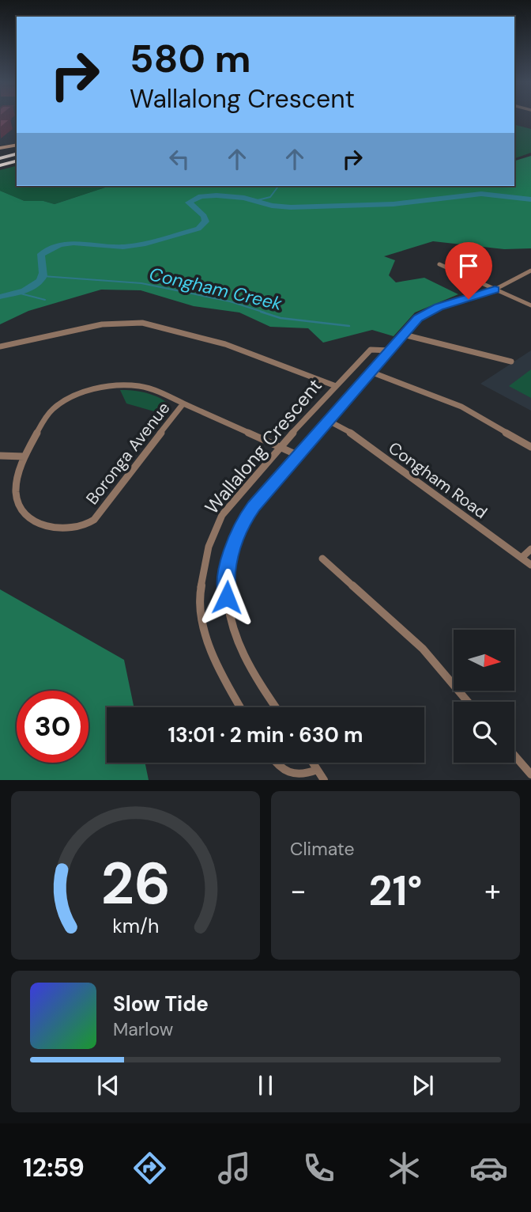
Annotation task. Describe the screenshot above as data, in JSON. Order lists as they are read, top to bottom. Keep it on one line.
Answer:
{"streets":{"street":["Wallalong Crescent","Boronga Avenue","Congham Road"]},"crossings":[["Wallalong Crescent","Boronga Avenue"],["Wallalong Crescent","Congham Road"]],"water":["Congham Creek"],"north":"right","page":{"turn":["580 m","Wallalong Crescent"],"limit":"30","trip":"13:01 · 2 min · 630 m","tile":"Climate","heat":["−","21°","+"],"song":["Slow Tide","Marlow"],"tabs":"12:59","gauge":["26","km/h"]}}
